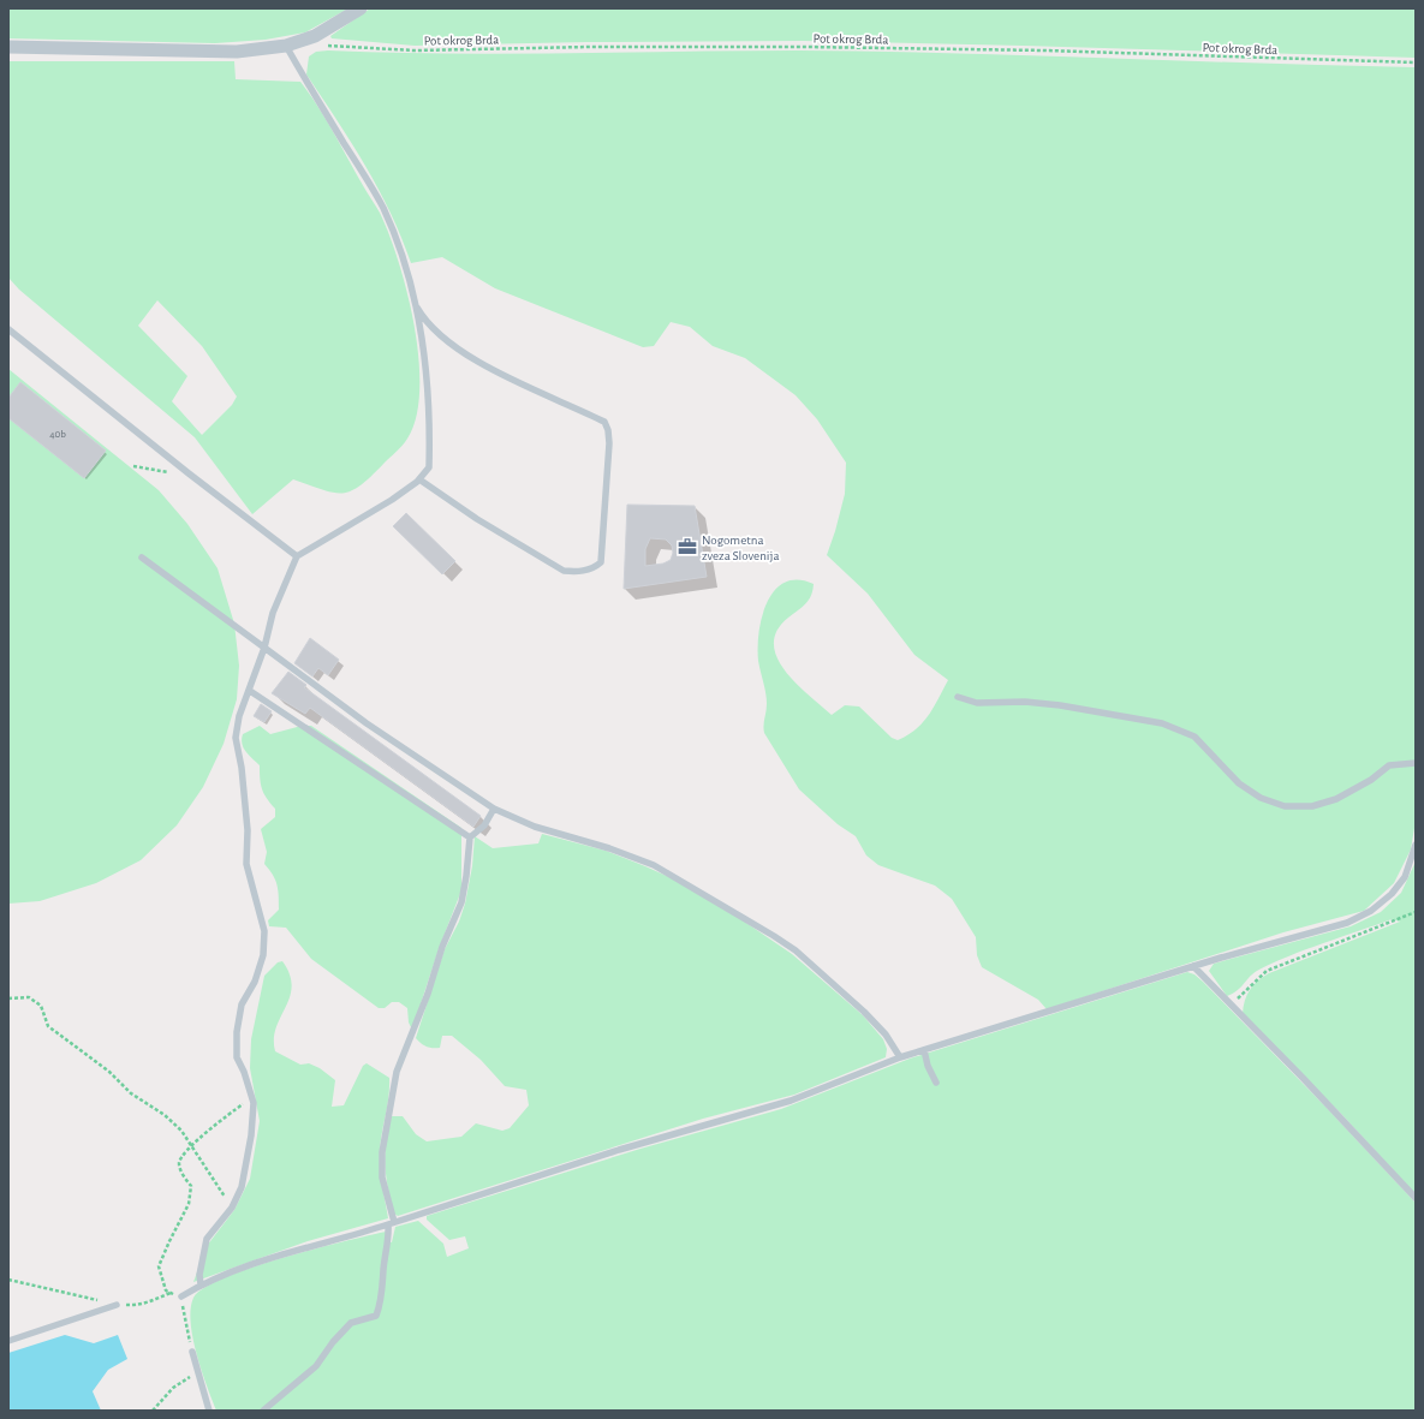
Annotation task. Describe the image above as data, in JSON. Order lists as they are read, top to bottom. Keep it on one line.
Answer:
{"streets":{"path":["Pot okrog Brda"]},"places":{"office":["Nogometna zveza Slovenija"]},"house_numbers":["40b"]}
